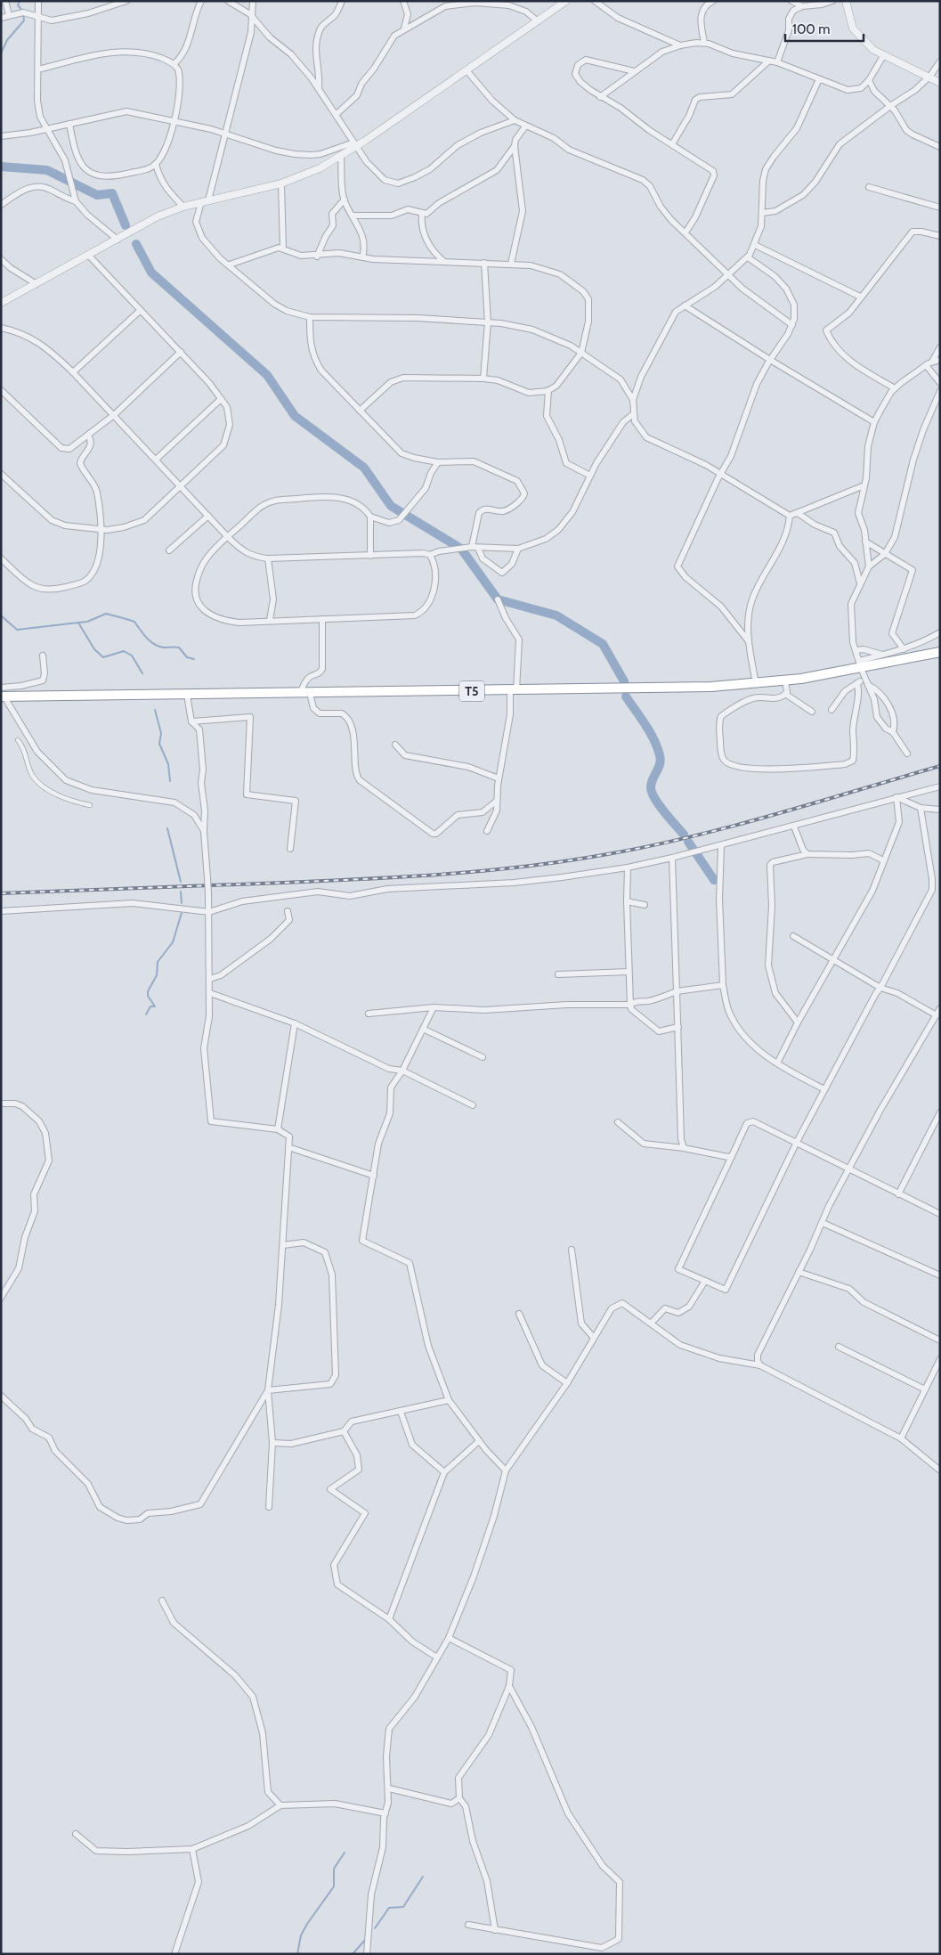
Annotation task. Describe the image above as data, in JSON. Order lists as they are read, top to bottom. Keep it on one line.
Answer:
{"streets":{"highway":["T5"]},"scale_bar":"100 m"}
